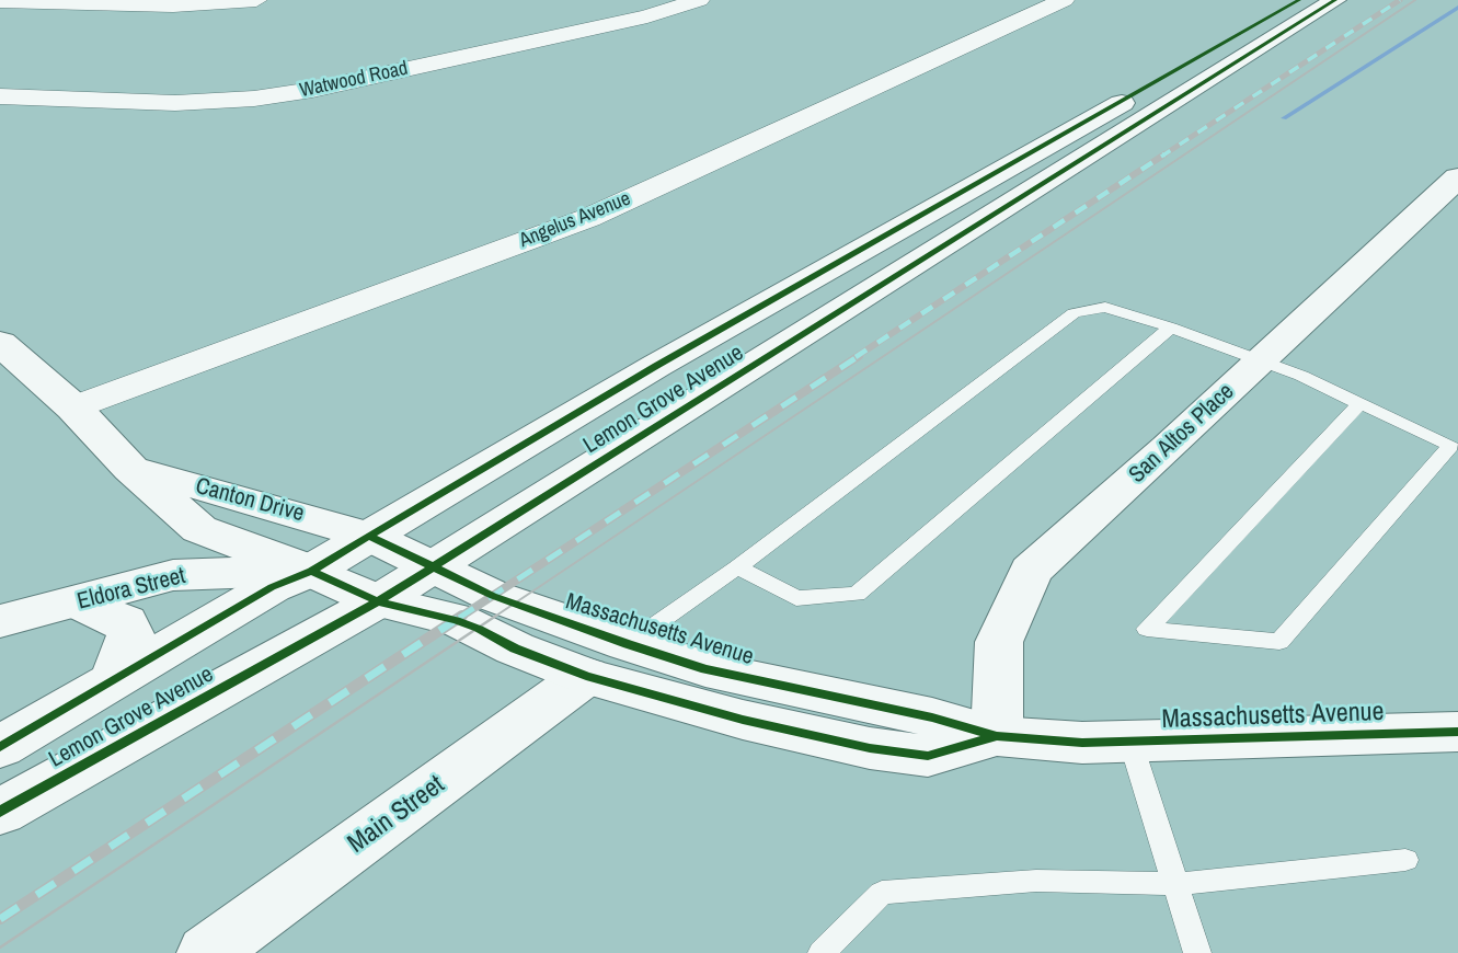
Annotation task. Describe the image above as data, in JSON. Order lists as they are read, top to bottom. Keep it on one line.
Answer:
{"streets":{"main road":["Lemon Grove Avenue","San Altos Place","Canton Drive","Eldora Street","Massachusetts Avenue","Main Street"],"street":["Watwood Road","Angelus Avenue"]},"crossings":[["Angelus Avenue","Canton Drive"],["Lemon Grove Avenue","Canton Drive"],["Lemon Grove Avenue","Eldora Street"],["Lemon Grove Avenue","Massachusetts Avenue"],["San Altos Place","Massachusetts Avenue"],["Canton Drive","Eldora Street"],["Canton Drive","Massachusetts Avenue"],["Eldora Street","Massachusetts Avenue"],["Massachusetts Avenue","Main Street"]]}
